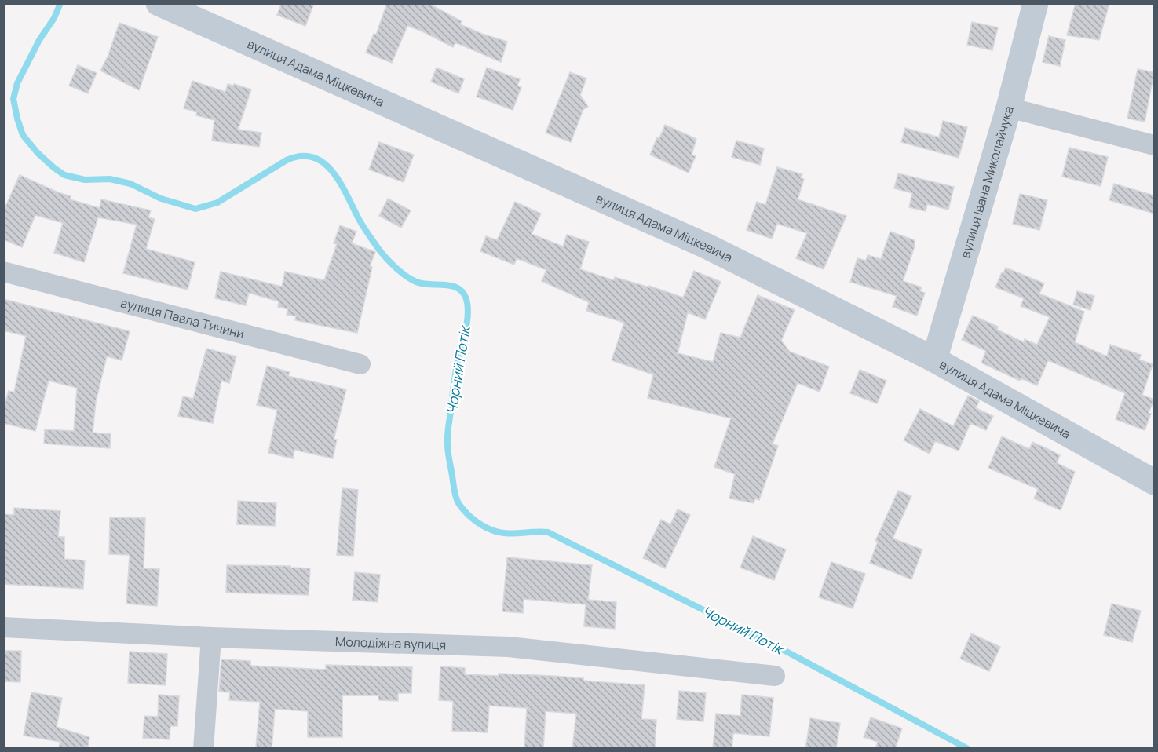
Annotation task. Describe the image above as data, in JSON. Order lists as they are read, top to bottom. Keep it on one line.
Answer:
{"streets":{"street":["вулиця Адама Міцкевича","вулиця Івана Миколайчука","вулиця Павла Тичини","Молодіжна вулиця"]},"crossings":[["вулиця Адама Міцкевича","вулиця Івана Миколайчука"]],"water":["Чорний Потік"]}
